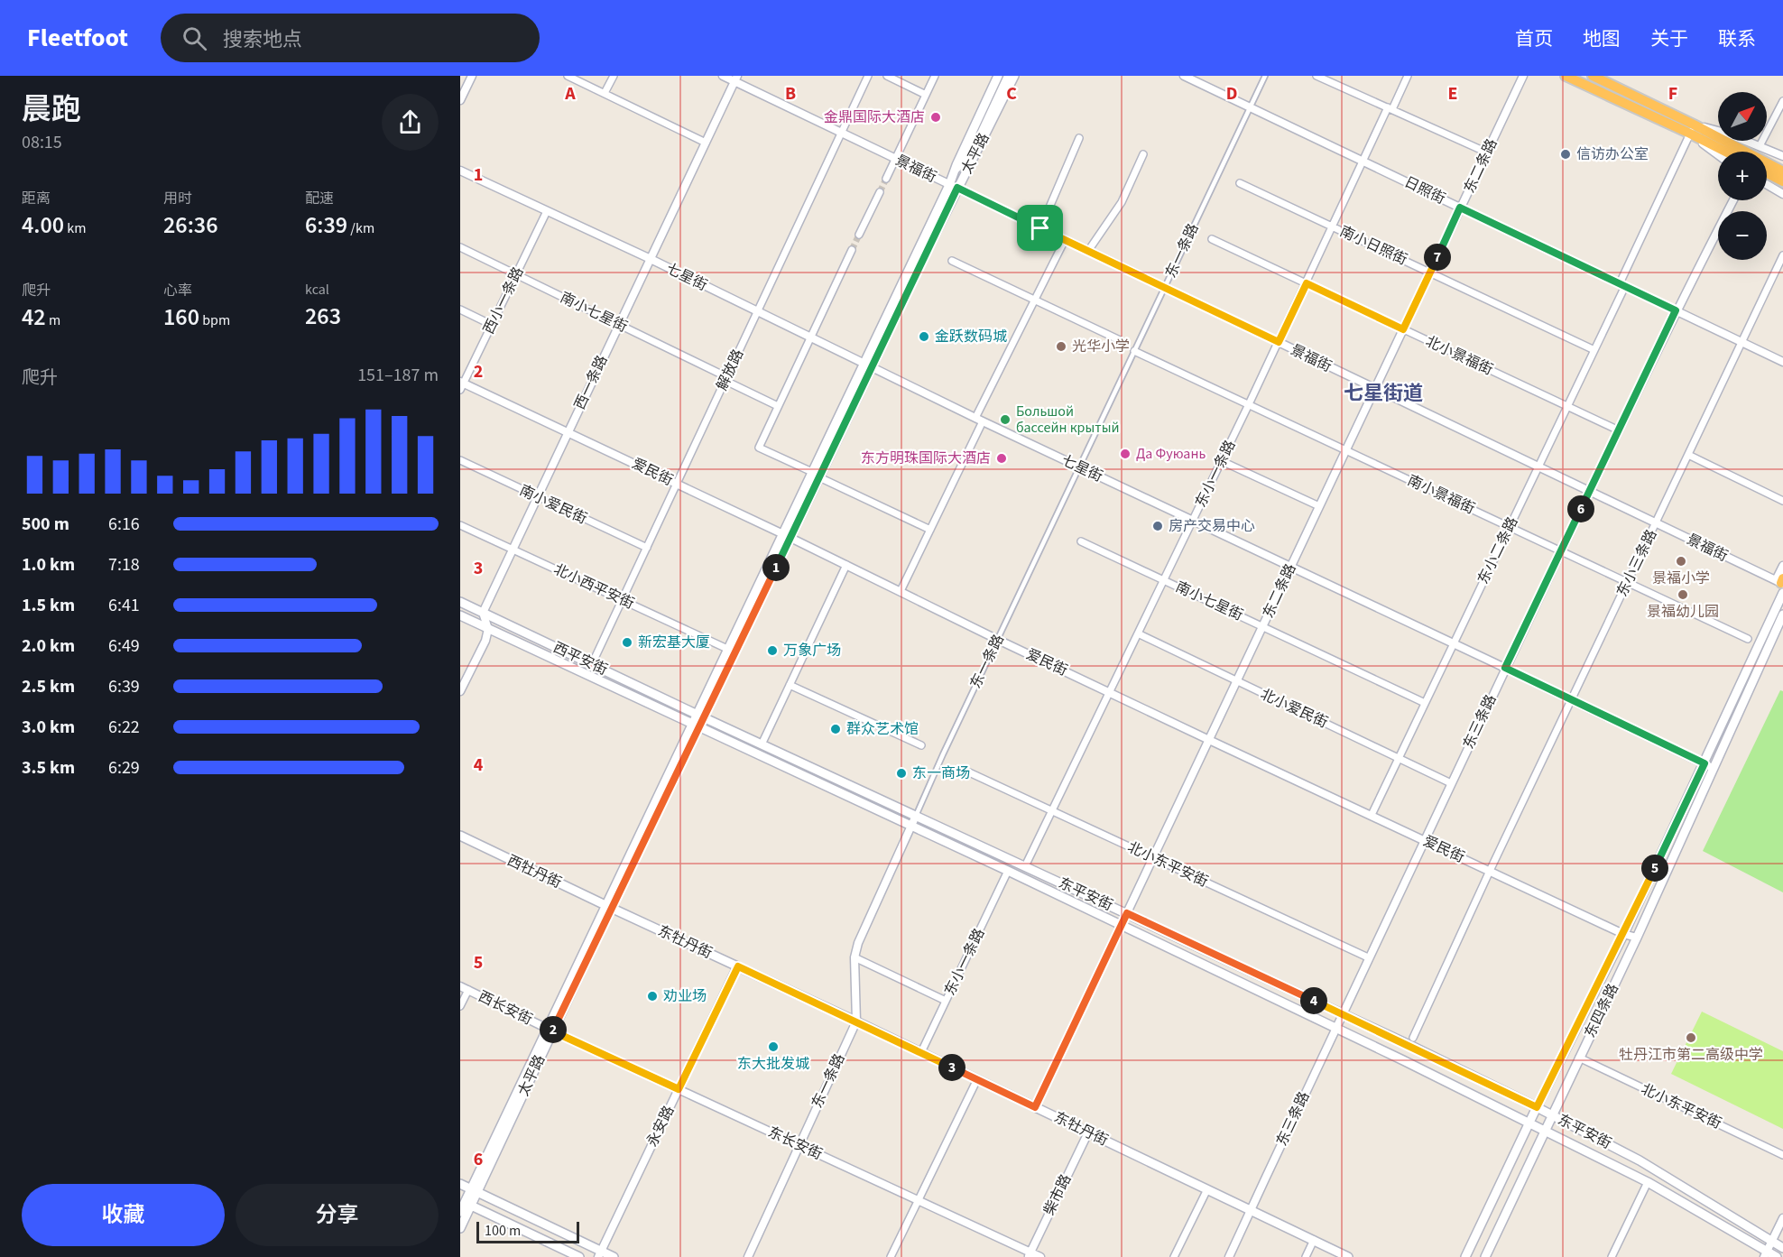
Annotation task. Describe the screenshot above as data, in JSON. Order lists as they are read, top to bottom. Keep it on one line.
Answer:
{"streets":{"main road":["太平路","西平安街","西牡丹街","东平安街","东牡丹街","东四条路"],"street":["东二条路","景福街","日照街","南小日照街","东一条路","七星街","西小一条路","南小七星街","北小景福街","解放路","西一条路","爱民街","东小一条路","南小景福街","南小爱民街","东小二条路","东小三条路","北小西平安街","北小爱民街","东三条路","北小东平安街","西长安街","永安路","东长安街","柴市路"]},"crossings":[["太平路","景福街"],["太平路","七星街"],["太平路","爱民街"],["太平路","北小西平安街"],["太平路","西平安街"],["太平路","西牡丹街"],["太平路","东平安街"],["太平路","东牡丹街"],["太平路","西长安街"],["太平路","东长安街"],["东二条路","景福街"],["东二条路","日照街"],["东二条路","南小日照街"],["东二条路","七星街"],["东二条路","南小七星街"],["东二条路","北小景福街"],["东二条路","爱民街"],["东二条路","南小景福街"],["东二条路","北小爱民街"],["东二条路","北小东平安街"],["东二条路","东平安街"],["东二条路","东牡丹街"],["景福街","东一条路"],["景福街","解放路"],["景福街","西一条路"],["景福街","东小一条路"],["景福街","东小二条路"],["景福街","东小三条路"],["景福街","东三条路"],["日照街","东一条路"],["日照街","东小一条路"],["日照街","东小二条路"],["日照街","东小三条路"],["日照街","东三条路"],["南小日照街","东小一条路"],["南小日照街","东小二条路"],["东一条路","七星街"],["东一条路","爱民街"],["东一条路","南小景福街"],["东一条路","东平安街"],["东一条路","东牡丹街"],["东一条路","东长安街"],["七星街","西小一条路"],["七星街","解放路"],["七星街","西一条路"],["七星街","东小一条路"],["七星街","东小二条路"],["七星街","东小三条路"],["七星街","东三条路"],["七星街","东四条路"],["西小一条路","南小七星街"],["西小一条路","爱民街"],["南小七星街","解放路"],["南小七星街","西一条路"],["南小七星街","东小一条路"],["南小七星街","东小二条路"],["北小景福街","东小一条路"],["北小景福街","东小二条路"],["北小景福街","东三条路"],["解放路","爱民街"],["解放路","南小爱民街"],["解放路","北小西平安街"],["解放路","西平安街"],["西一条路","爱民街"],["西一条路","南小爱民街"],["西一条路","北小西平安街"],["西一条路","西平安街"],["爱民街","东小一条路"],["爱民街","东小二条路"],["爱民街","东小三条路"],["爱民街","东三条路"],["爱民街","东四条路"],["东小一条路","南小景福街"],["东小一条路","北小爱民街"],["东小一条路","北小东平安街"],["东小一条路","东平安街"],["东小一条路","东牡丹街"],["南小景福街","东小二条路"],["南小景福街","东小三条路"],["南小景福街","东三条路"],["东小二条路","北小爱民街"],["西平安街","东平安街"],["北小爱民街","东三条路"],["东三条路","北小东平安街"],["东三条路","东平安街"],["东三条路","东牡丹街"],["北小东平安街","东四条路"],["西牡丹街","东牡丹街"],["东平安街","东四条路"],["东牡丹街","永安路"],["东牡丹街","柴市路"],["西长安街","东长安街"],["永安路","东长安街"],["东长安街","柴市路"]],"districts":["七星街道"],"places":["金鼎国际大酒店","信访办公室","金跃数码城","光华小学","Большой бассейн крытый","Да Фуюань","东方明珠国际大酒店","房产交易中心","景福小学","景福幼儿园","新宏基大厦","万象广场","群众艺术馆","东一商场","劝业场","牡丹江市第二高级中学","东大批发城"],"scale_bar":"100 m","north":"top right","page":{"header":"Fleetfoot","search":"搜索地点","nav":["首页","地图","关于","联系"],"heading":["晨跑","08:15"],"map_buttons":["+","−"],"stats":[["距离","4.00 km"],["用时","26:36"],["配速","6:39 /km"],["爬升","42 m"],["心率","160 bpm"],["kcal","263"]],"pins":["7","6","1","5","4","2","3"],"chart":["爬升","151–187 m"],"list":[{"name":"500 m","note":"6:16"},{"name":"1.0 km","note":"7:18"},{"name":"1.5 km","note":"6:41"},{"name":"2.0 km","note":"6:49"},{"name":"2.5 km","note":"6:39"},{"name":"3.0 km","note":"6:22"},{"name":"3.5 km","note":"6:29"}],"buttons":["收藏","分享"],"scale":"100 m"},"grid":{"columns":["A","B","C","D","E","F"],"rows":["1","2","3","4","5","6"]}}
